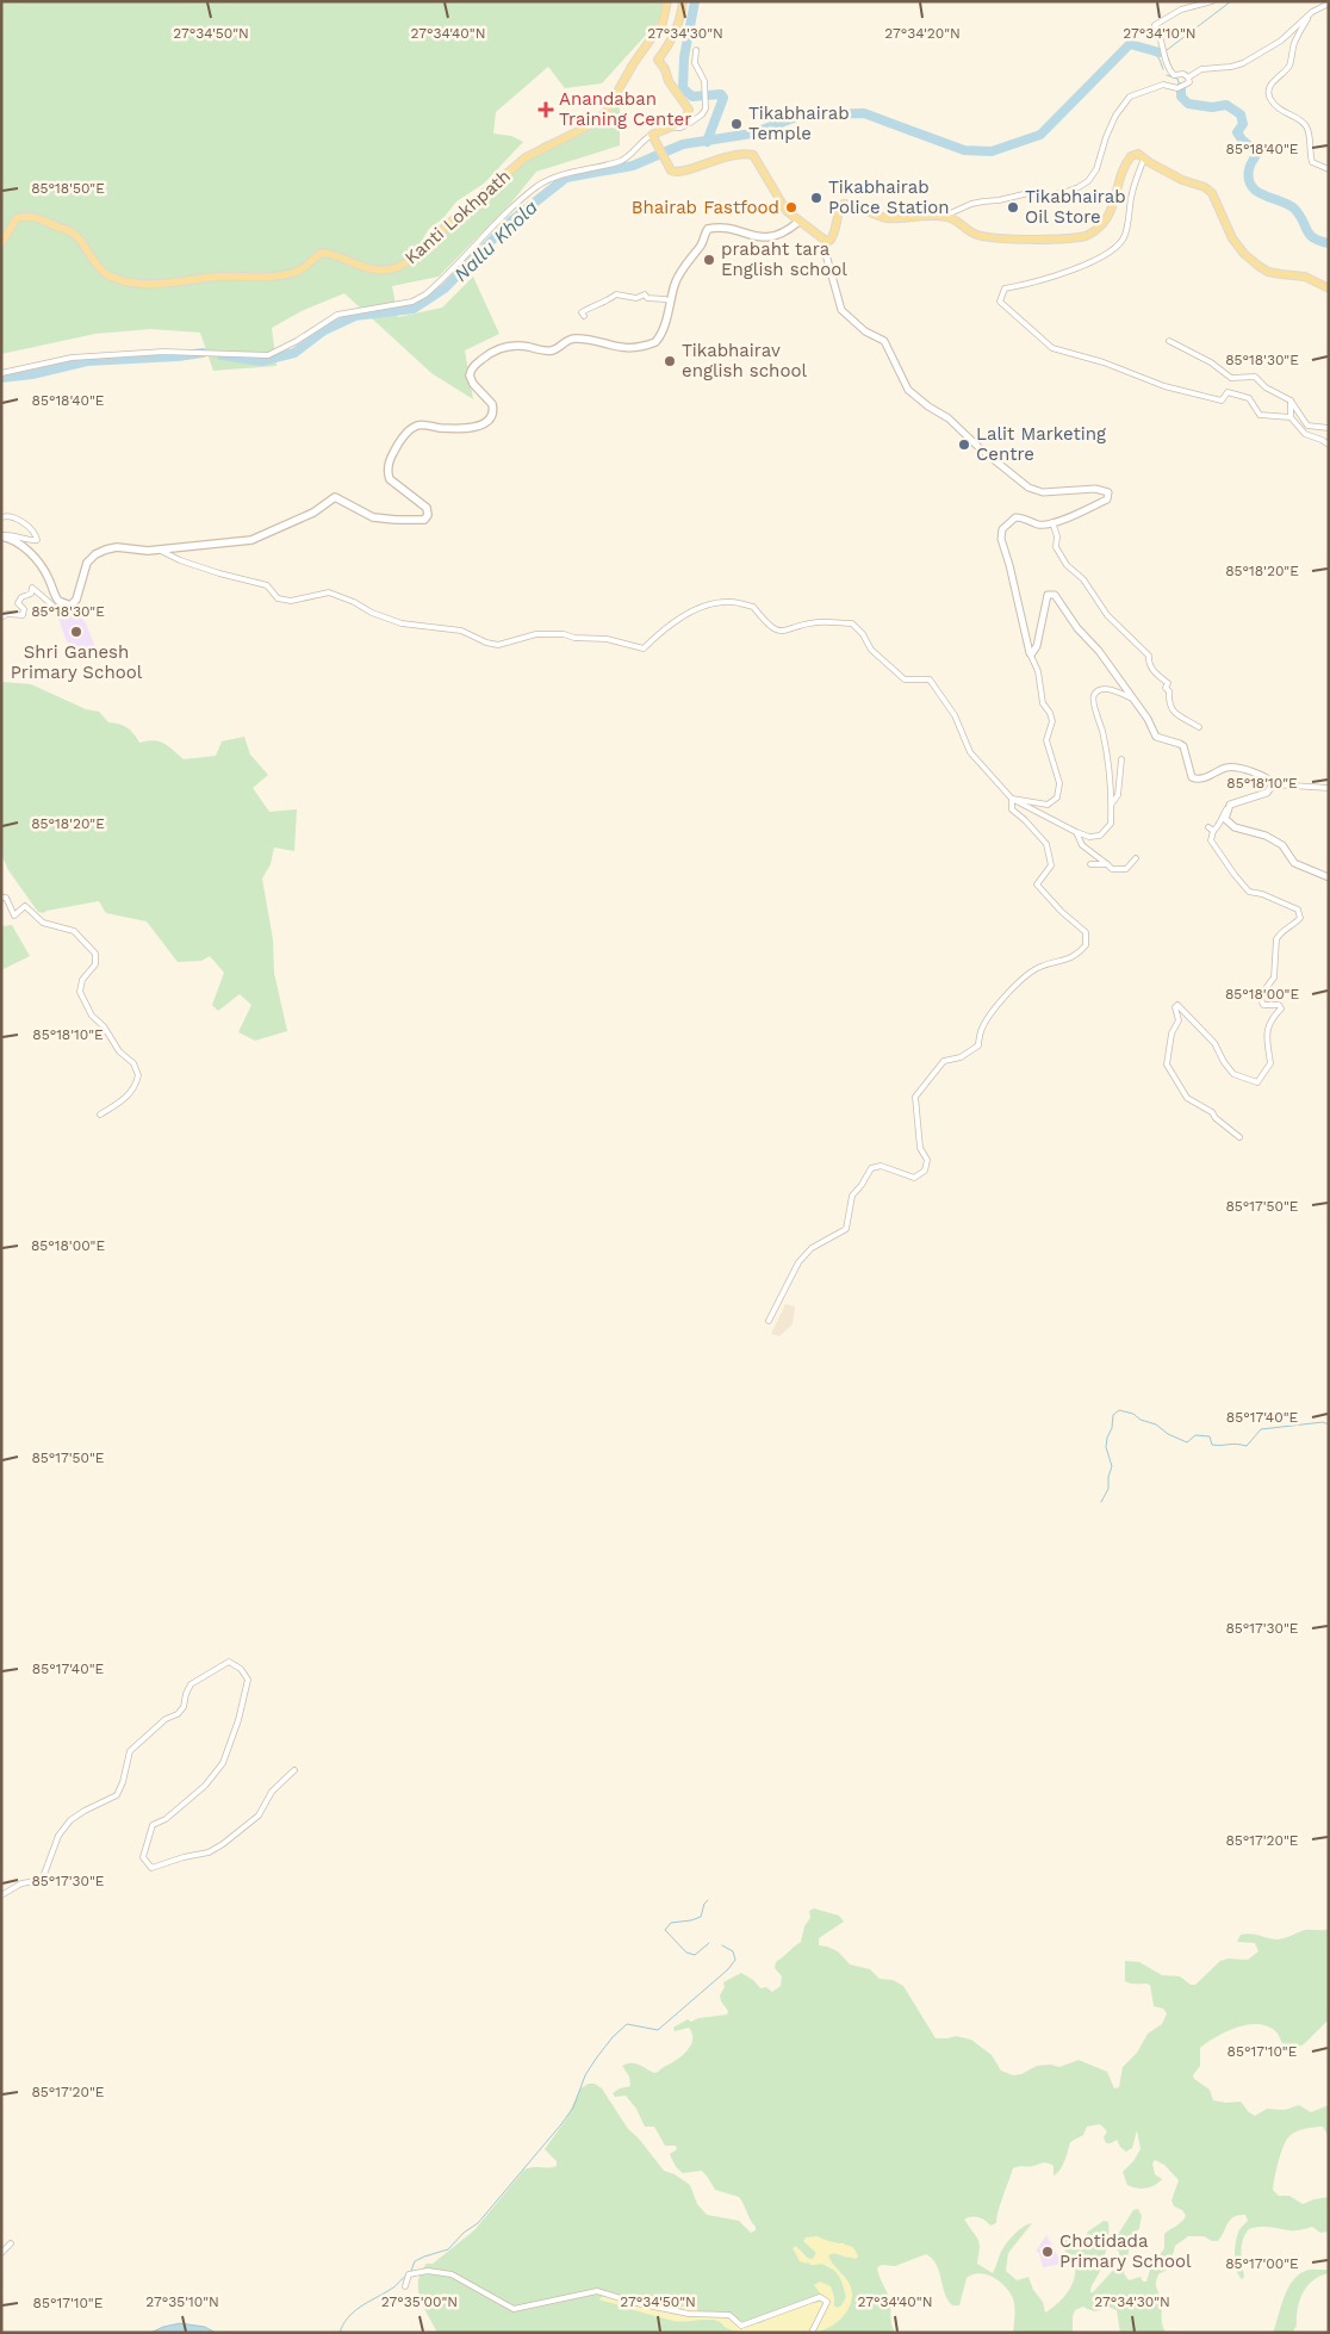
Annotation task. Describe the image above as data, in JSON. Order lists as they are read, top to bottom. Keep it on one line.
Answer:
{"streets":{"main road":["Kanti Lokhpath"]},"water":["Nallu Khola"],"places":{"health":["Anandaban Training Center"],"other":["Tikabhairab Temple","Tikabhairab Police Station","Bhairab Fastfood","Tikabhairab Oil Store","prabaht tara English school","Tikabhairav english school","Lalit Marketing Centre","Shri Ganesh Primary School","Chotidada Primary School"]},"coordinates":["27°34'20\"N","27°34'50\"N","27°34'40\"N","27°34'30\"N","27°34'10\"N","85°18'40\"E","85°18'50\"E","85°18'30\"E","85°18'20\"E","85°18'10\"E","85°18'00\"E","85°17'50\"E","85°17'40\"E","85°17'30\"E","85°17'20\"E","85°17'10\"E","85°17'00\"E","27°35'10\"N","27°35'00\"N"]}
